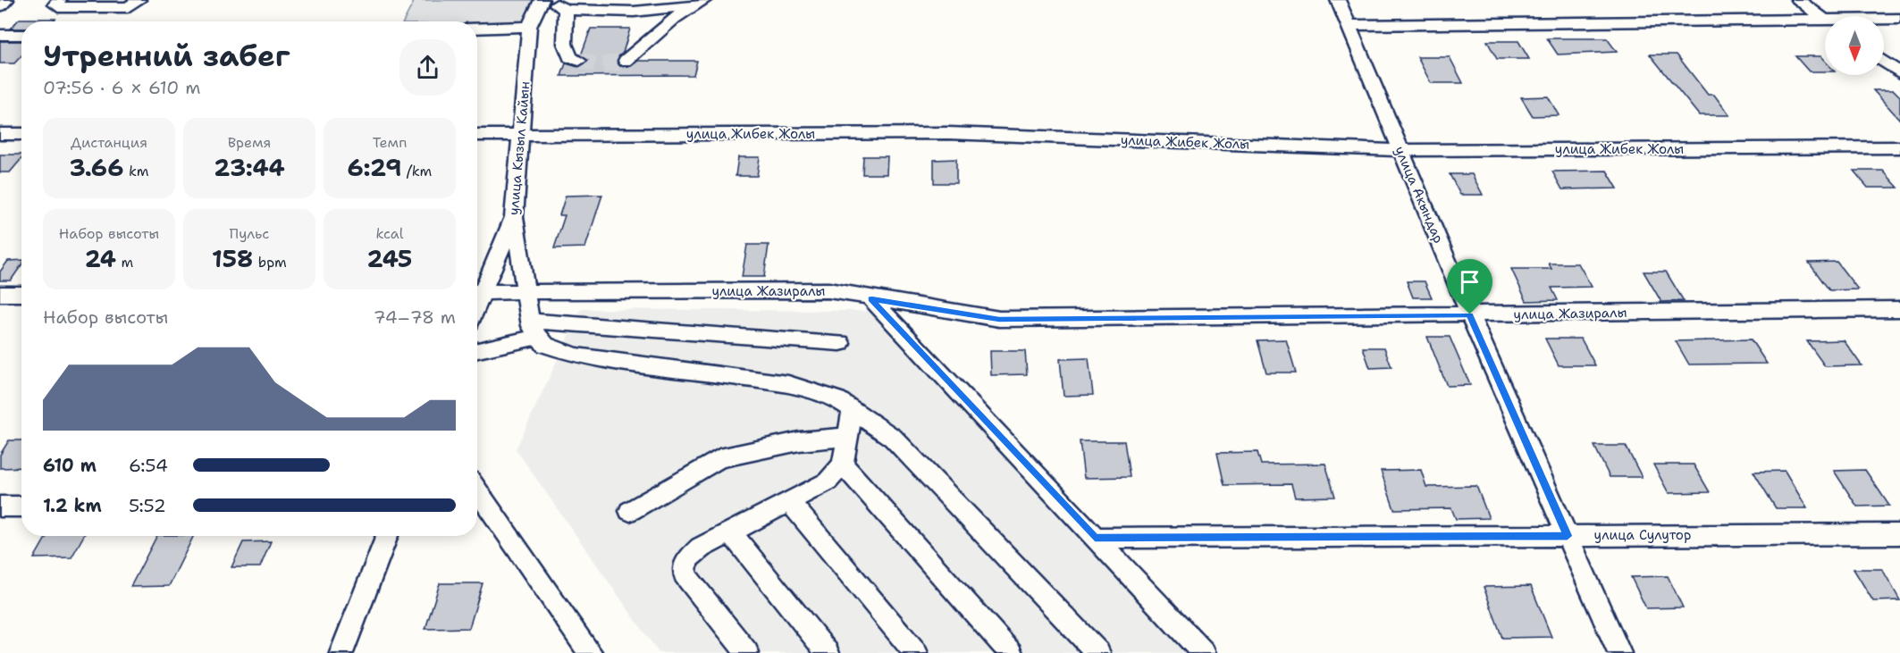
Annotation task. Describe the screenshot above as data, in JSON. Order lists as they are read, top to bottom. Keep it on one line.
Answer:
{"streets":{"street":["улица Жибек Жолы","улица Кызыл Кайын","улица Акындар","улица Жазиралы","улица Сулутор"]},"crossings":[["улица Жибек Жолы","улица Кызыл Кайын"],["улица Жибек Жолы","улица Акындар"],["улица Акындар","улица Жазиралы"],["улица Акындар","улица Сулутор"]],"north":"bottom","page":{"heading":["Утренний забег","07:56 · 6 × 610 m"],"stats":[["Дистанция","3.66 km"],["Время","23:44"],["Темп","6:29 /km"],["Набор высоты","24 m"],["Пульс","158 bpm"],["kcal","245"]],"chart":["Набор высоты","74–78 m"],"list":[{"name":"610 m","note":"6:54"},{"name":"1.2 km","note":"5:52"}]}}
